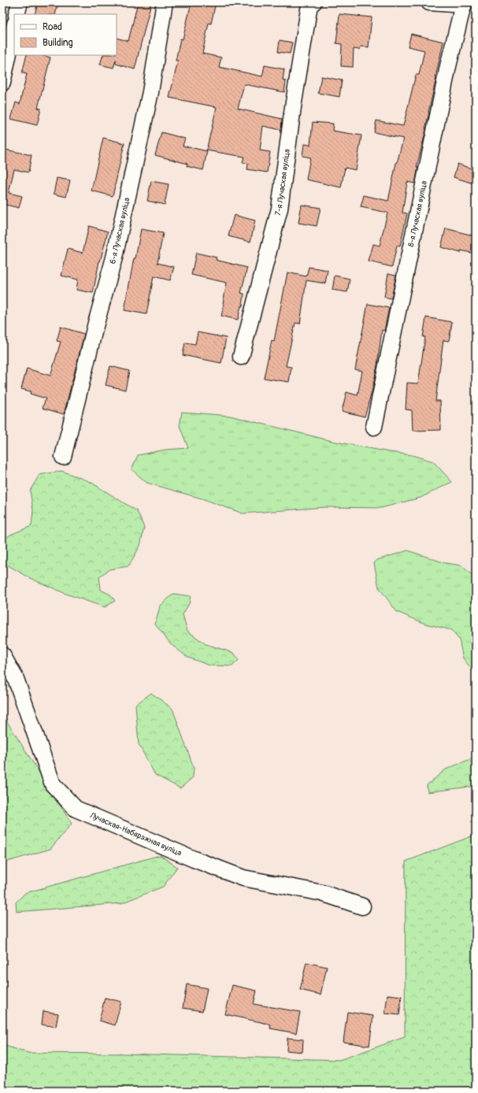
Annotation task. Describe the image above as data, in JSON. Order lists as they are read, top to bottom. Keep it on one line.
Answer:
{"streets":{"street":["7-я Лучаская вуліца","8-я Лучаская вуліца","6-я Лучаская вуліца","Лучаская-Набярэжная вуліца"]},"legend":["Road","Building"]}
